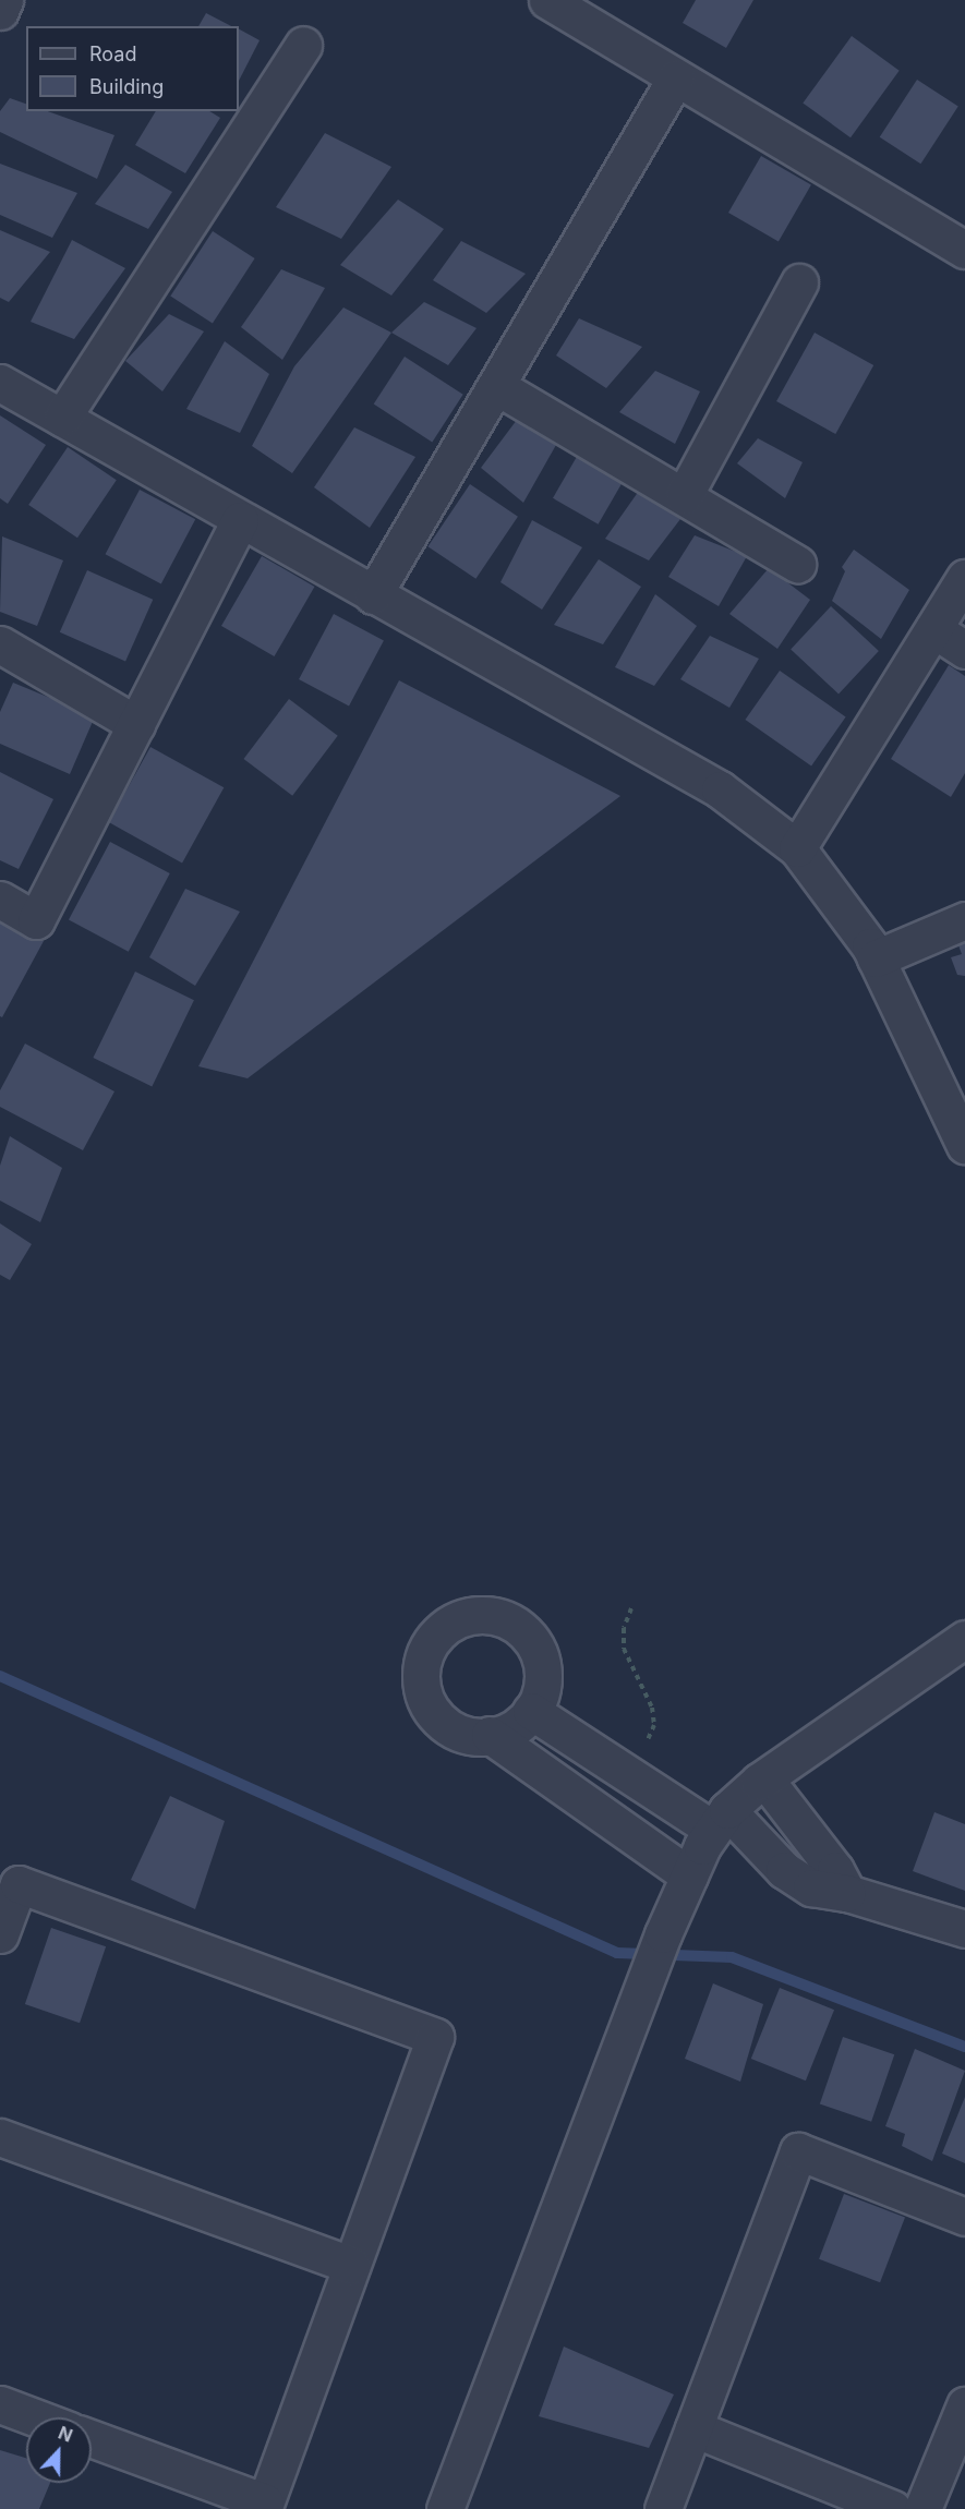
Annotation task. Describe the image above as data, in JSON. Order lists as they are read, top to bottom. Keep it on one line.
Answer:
{"legend":["Road","Building"],"north":"top"}
